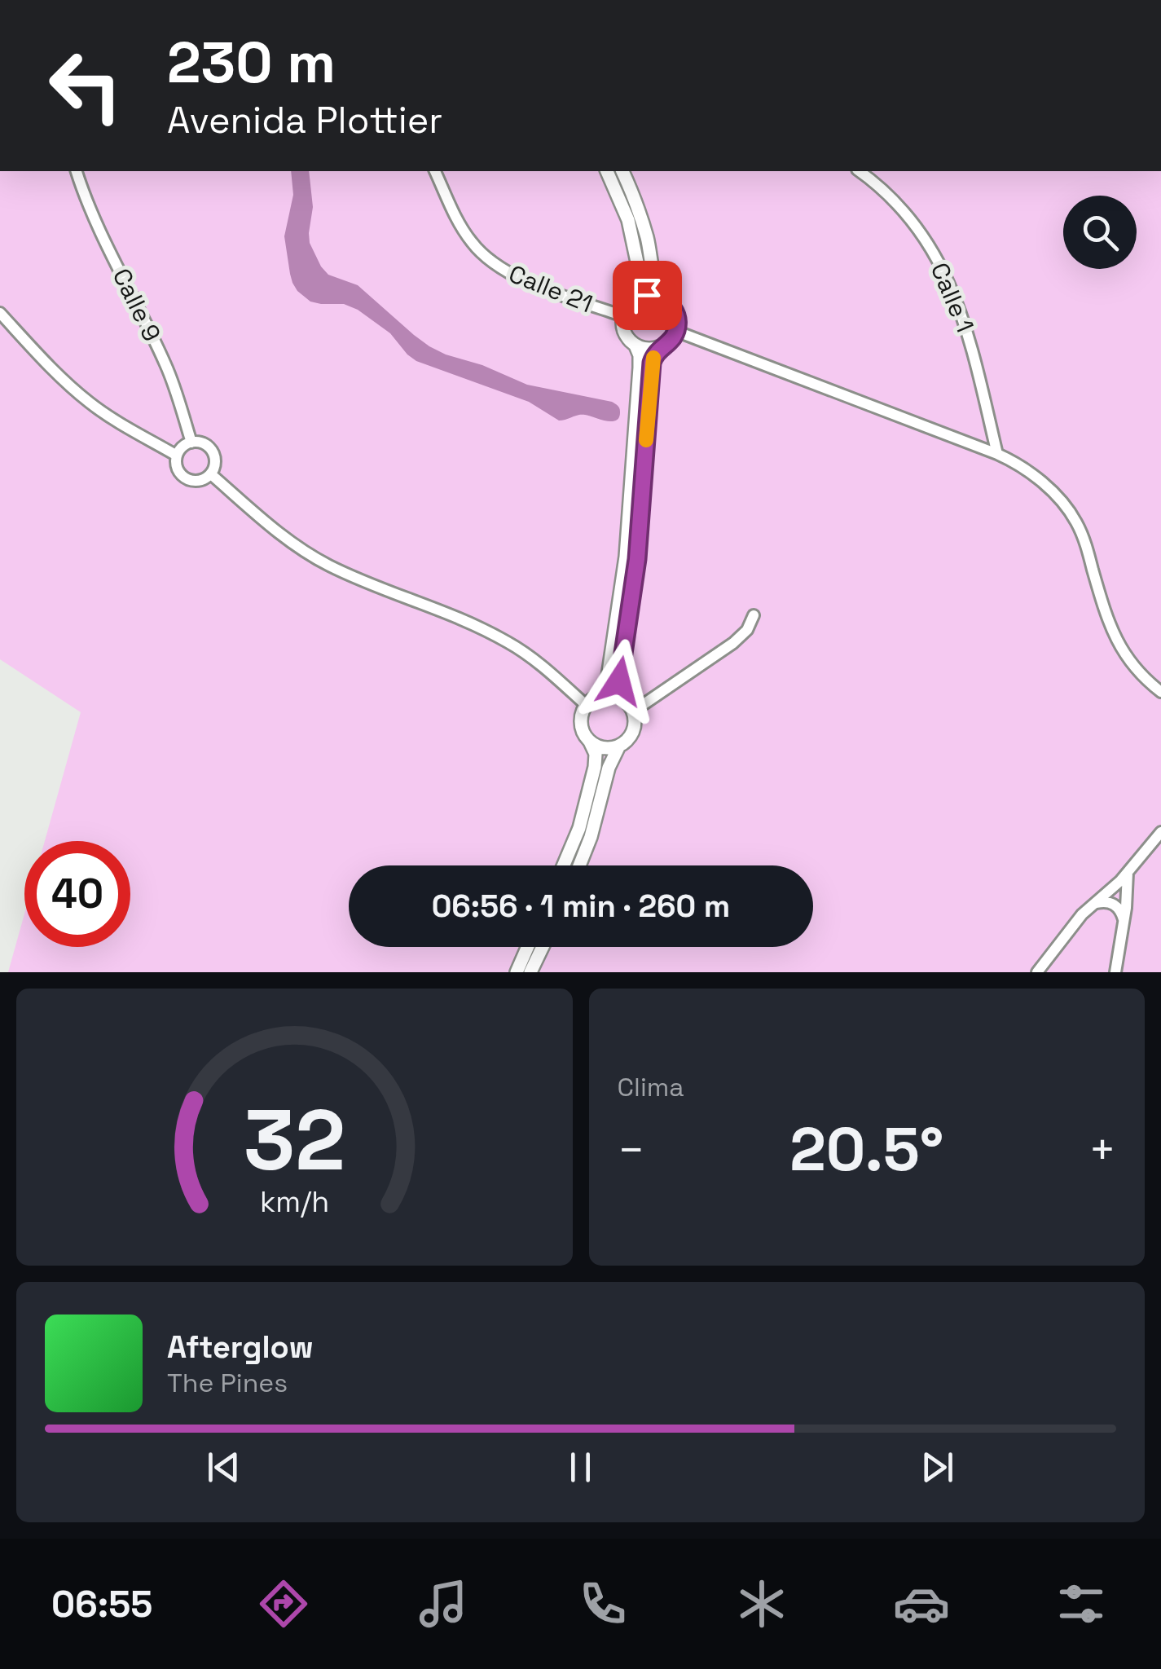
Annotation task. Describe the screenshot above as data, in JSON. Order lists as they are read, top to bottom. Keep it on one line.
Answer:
{"streets":{"street":["Calle 21","Calle 1","Calle 9"]},"page":{"turn":["230 m","Avenida Plottier"],"limit":"40","trip":"06:56 · 1 min · 260 m","tile":"Clima","heat":["−","20.5°","+"],"song":["Afterglow","The Pines"],"tabs":"06:55","gauge":["32","km/h"]}}
